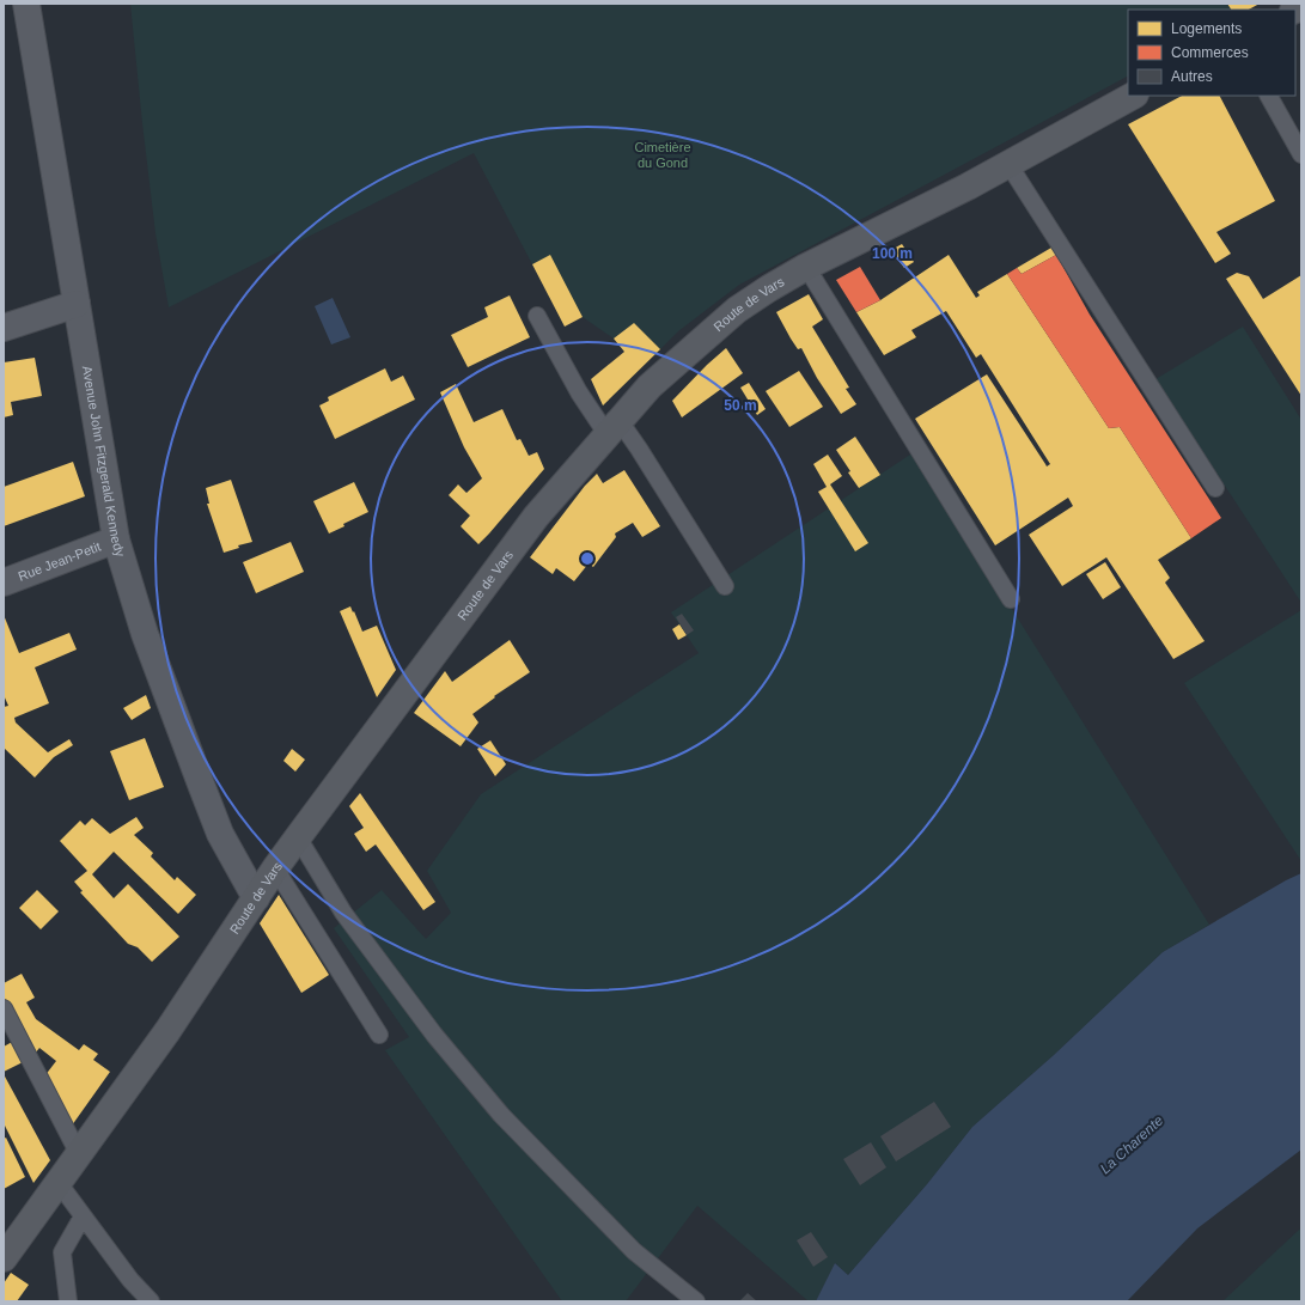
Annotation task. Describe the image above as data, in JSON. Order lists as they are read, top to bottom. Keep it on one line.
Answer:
{"streets":{"main road":["Route de Vars"],"street":["Avenue John Fitzgerald Kennedy","Rue Jean-Petit"]},"crossings":[["Route de Vars","Avenue John Fitzgerald Kennedy"],["Avenue John Fitzgerald Kennedy","Rue Jean-Petit"]],"water":["La Charente"],"parks":["Cimetière du Gond"],"legend":["Logements","Commerces","Autres"],"rings":["100 m","50 m"]}
